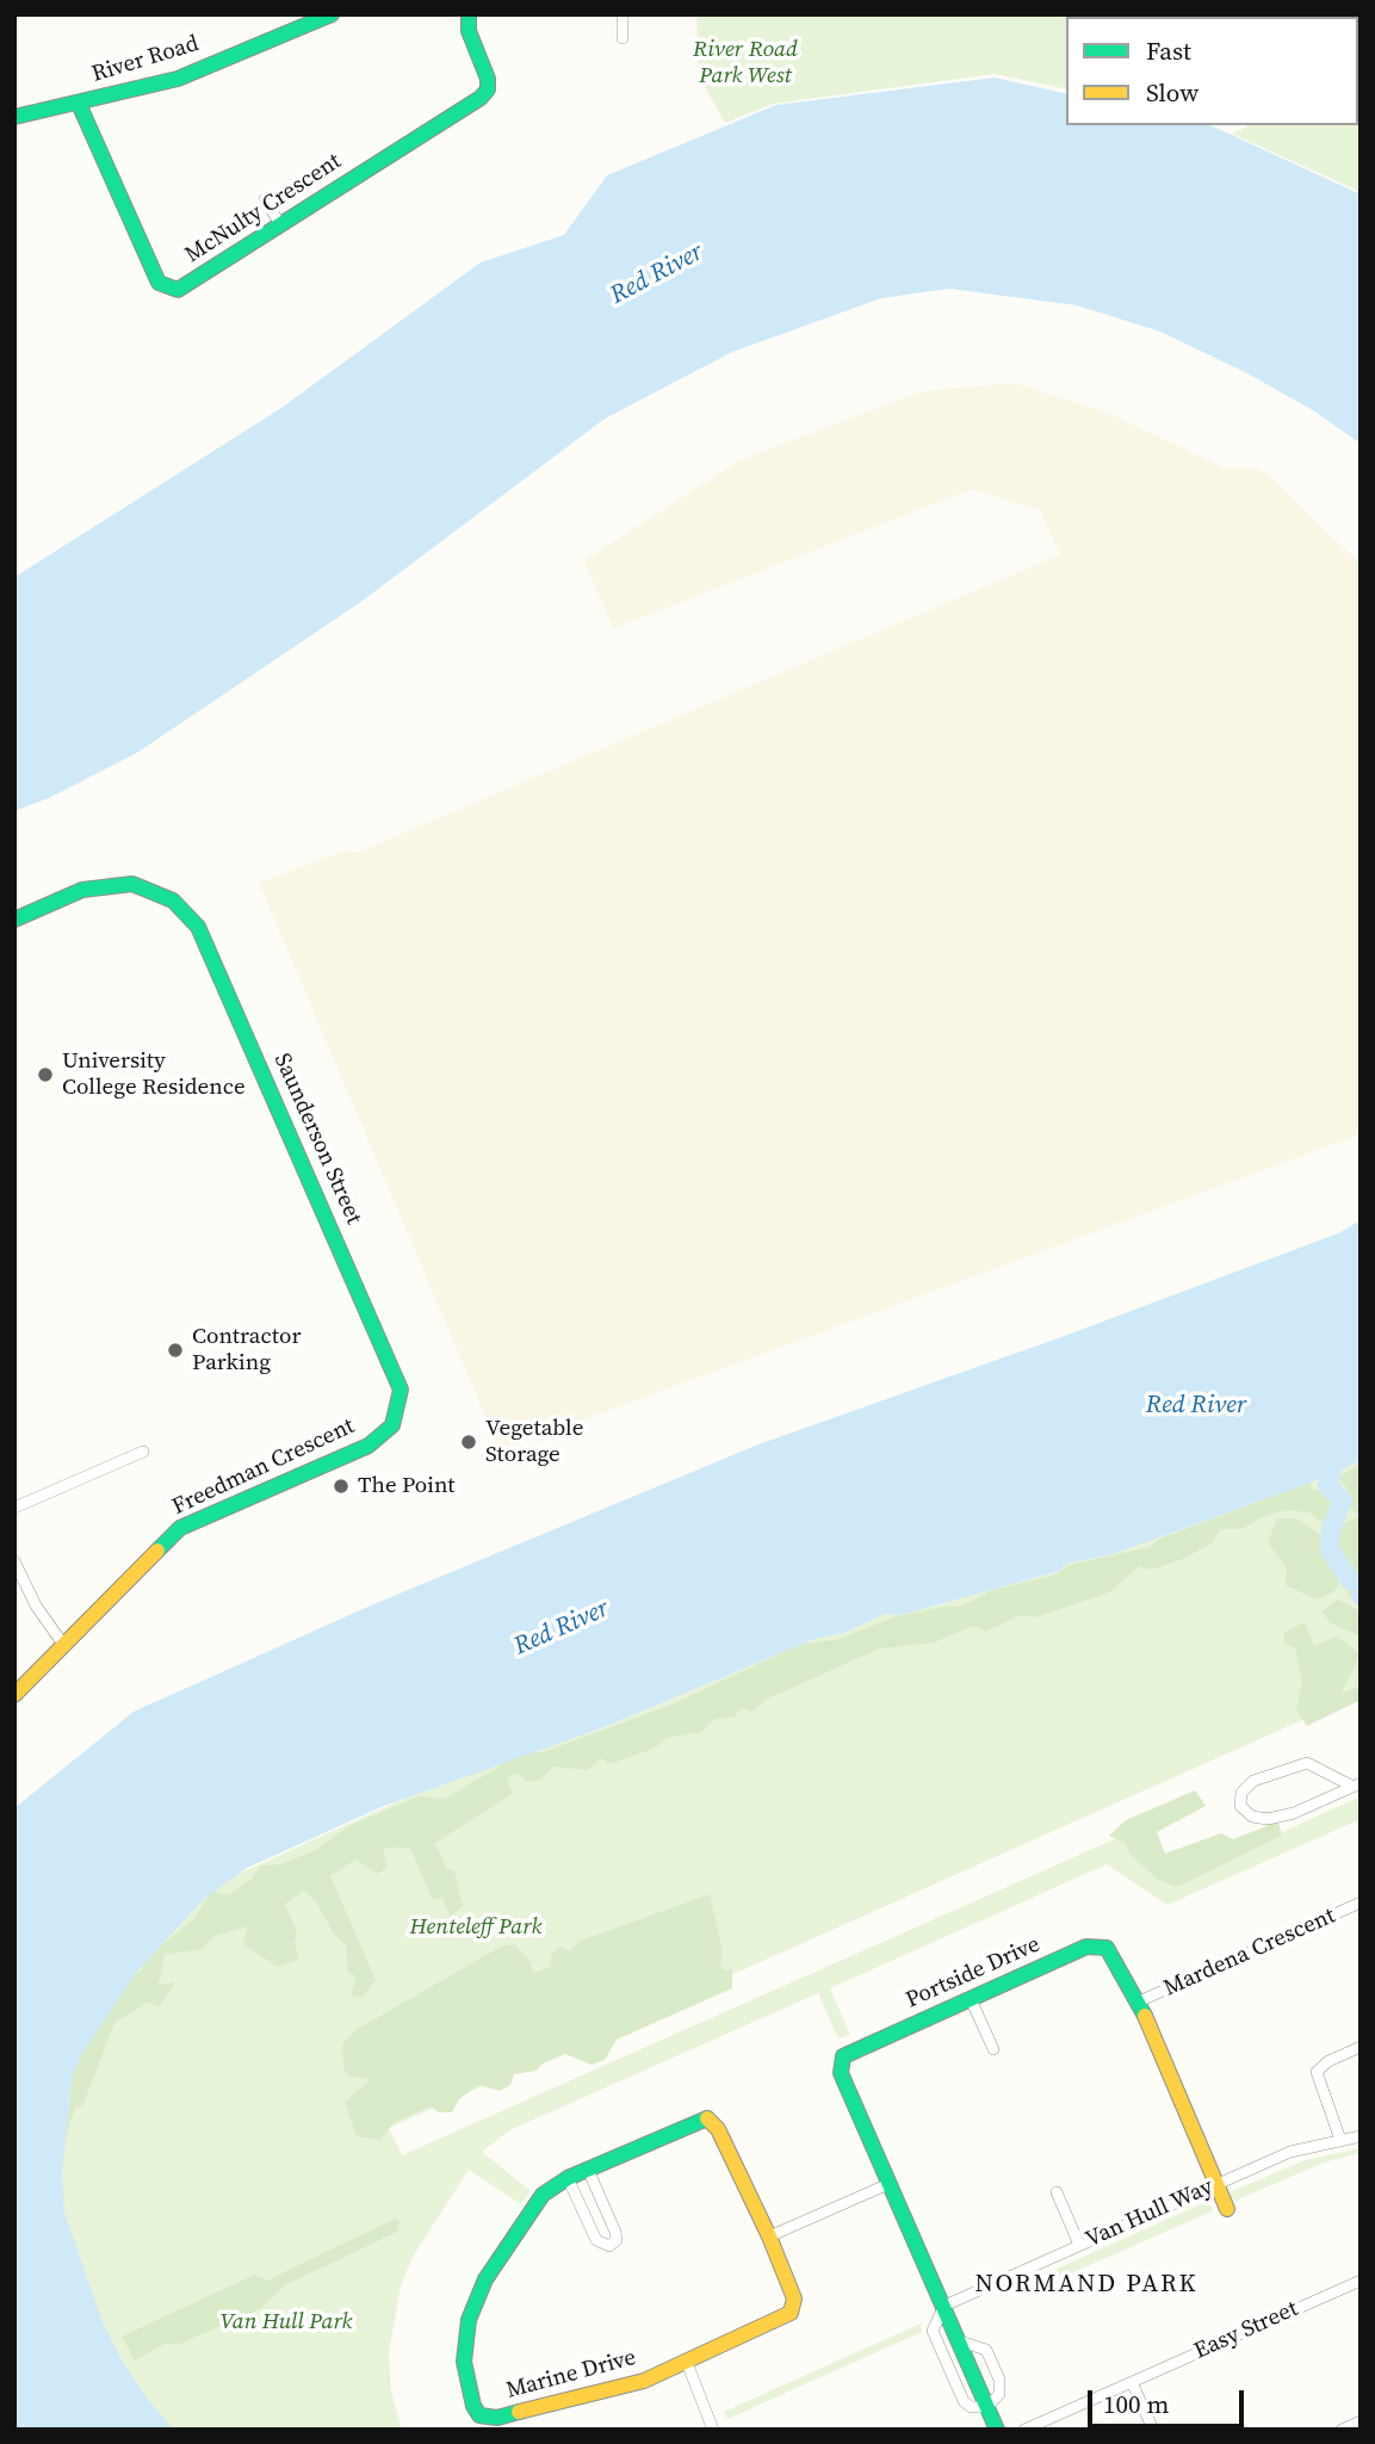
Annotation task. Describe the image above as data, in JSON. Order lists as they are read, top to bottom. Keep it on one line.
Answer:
{"streets":{"street":["River Road","McNulty Crescent","Saunderson Street","Freedman Crescent","Mardena Crescent","Portside Drive","Van Hull Way","Easy Street","Marine Drive"]},"crossings":[["River Road","McNulty Crescent"],["Saunderson Street","Freedman Crescent"],["Mardena Crescent","Portside Drive"],["Portside Drive","Van Hull Way"]],"districts":["NORMAND PARK"],"water":["Red River"],"parks":["River Road Park West","Henteleff Park","Van Hull Park"],"places":["University College Residence","Contractor Parking","Vegetable Storage","The Point"],"legend":["Fast","Slow"],"scale_bar":"100 m"}
